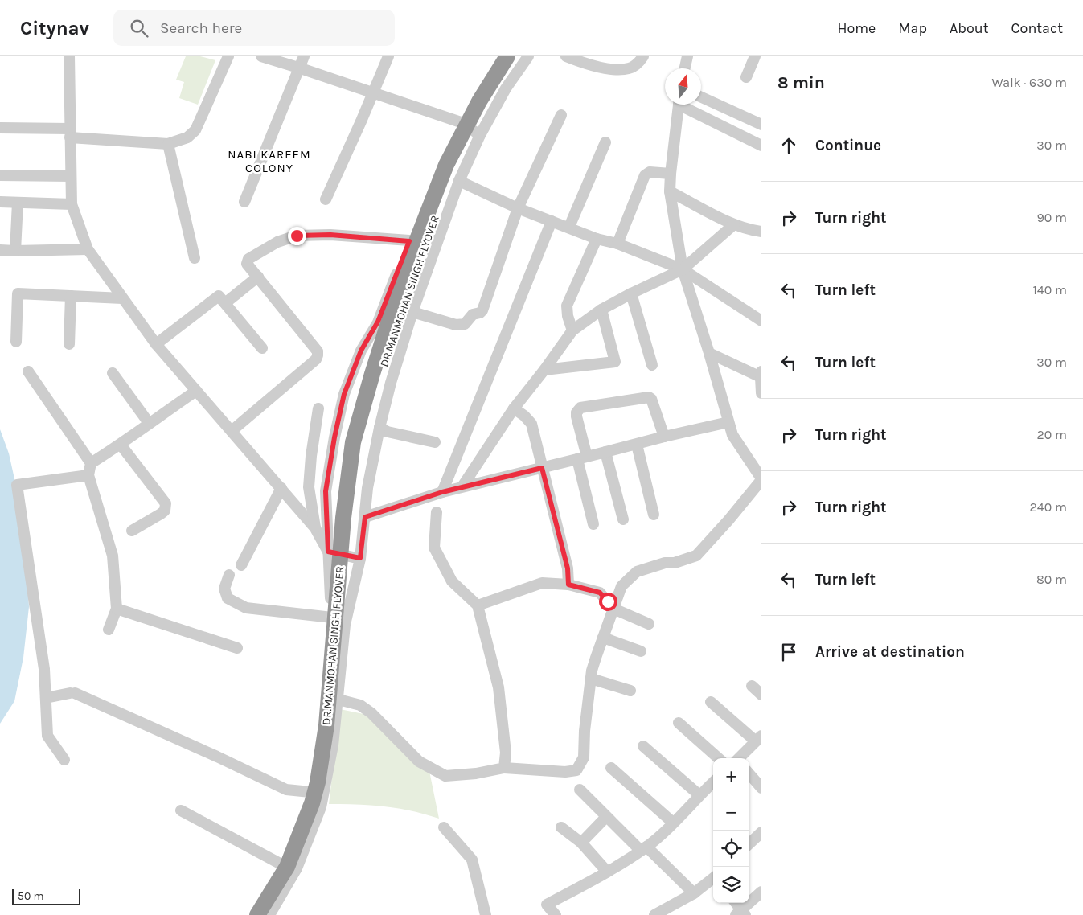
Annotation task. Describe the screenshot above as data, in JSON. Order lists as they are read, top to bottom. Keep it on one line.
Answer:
{"streets":{"highway":["DR.MANMOHAN SINGH FLYOVER"]},"districts":["NABI KAREEM COLONY"],"scale_bar":"50 m","north":"top","page":{"header":"Citynav","search":"Search here","nav":["Home","Map","About","Contact"],"heading":["8 min","Walk · 630 m"],"list":[["Continue","30 m"],["Turn right","90 m"],["Turn left","140 m"],["Turn left","30 m"],["Turn right","20 m"],["Turn right","240 m"],["Turn left","80 m"],"Arrive at destination"],"map_buttons":["+","−"],"scale":"50 m"}}
